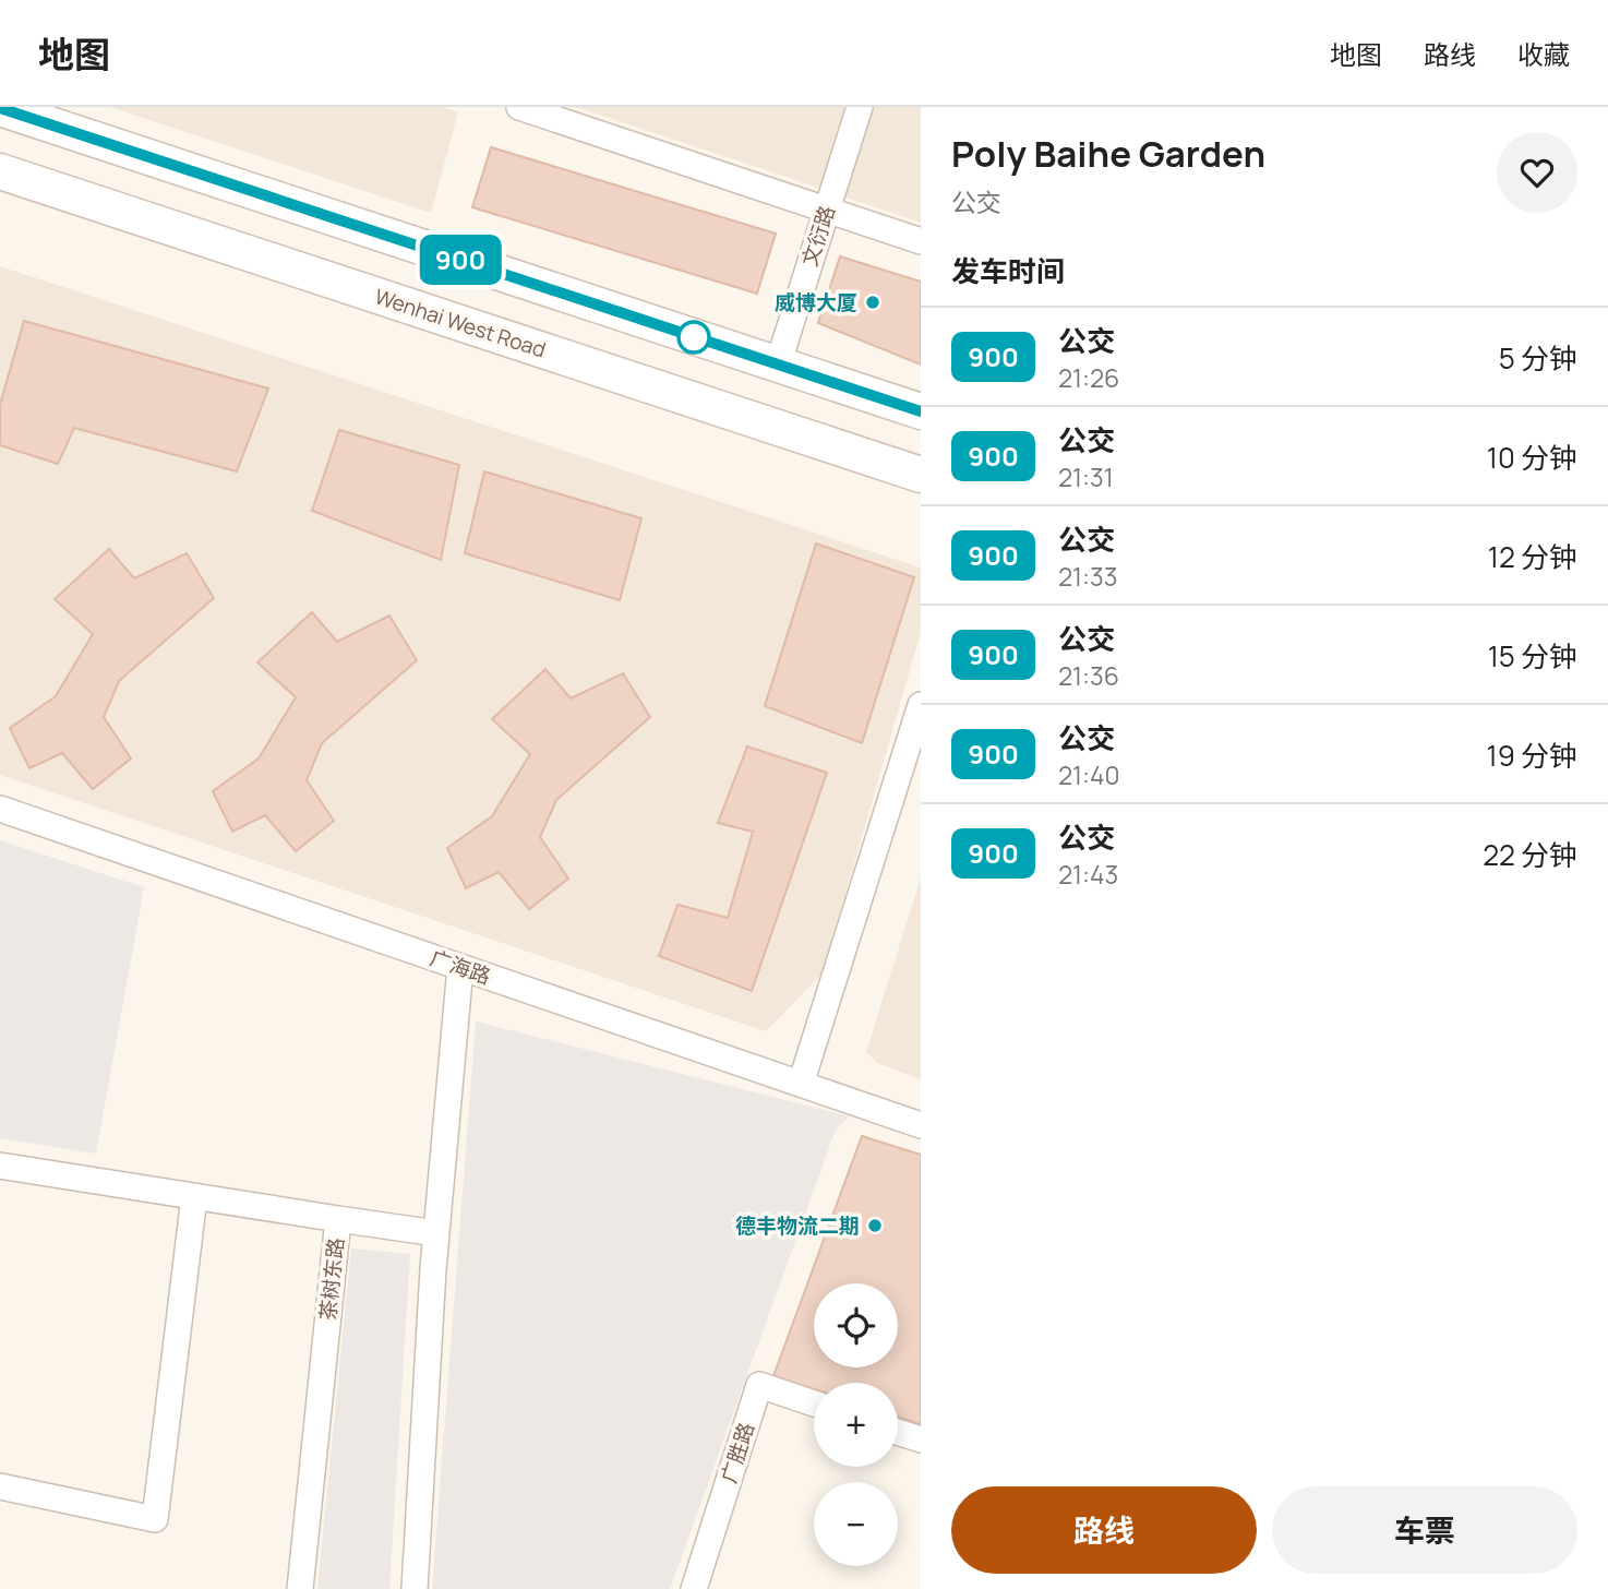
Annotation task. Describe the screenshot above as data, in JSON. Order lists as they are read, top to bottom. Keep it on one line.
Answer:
{"streets":{"main road":["Wenhai West Road"],"street":["文衍路","广海路","茶树东路","广胜路"]},"places":["威博大厦","德丰物流二期"],"lines":["bus line 900"],"page":{"header":"地图","nav":["地图","路线","收藏"],"on_map":"900","heading":[["Poly Baihe Garden","公交"],"发车时间"],"list":[{"mark":"900","name":"公交","note":"21:26","value":"5 分钟"},{"mark":"900","name":"公交","note":"21:31","value":"10 分钟"},{"mark":"900","name":"公交","note":"21:33","value":"12 分钟"},{"mark":"900","name":"公交","note":"21:36","value":"15 分钟"},{"mark":"900","name":"公交","note":"21:40","value":"19 分钟"},{"mark":"900","name":"公交","note":"21:43","value":"22 分钟"}],"map_buttons":["+","−"],"buttons":["路线","车票"]}}
